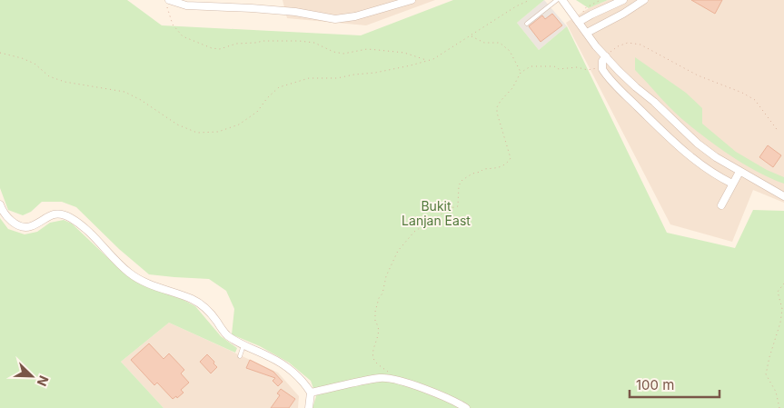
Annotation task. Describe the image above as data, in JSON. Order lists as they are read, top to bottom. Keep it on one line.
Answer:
{"parks":["Bukit Lanjan East"],"scale_bar":"100 m","north":"bottom right"}
